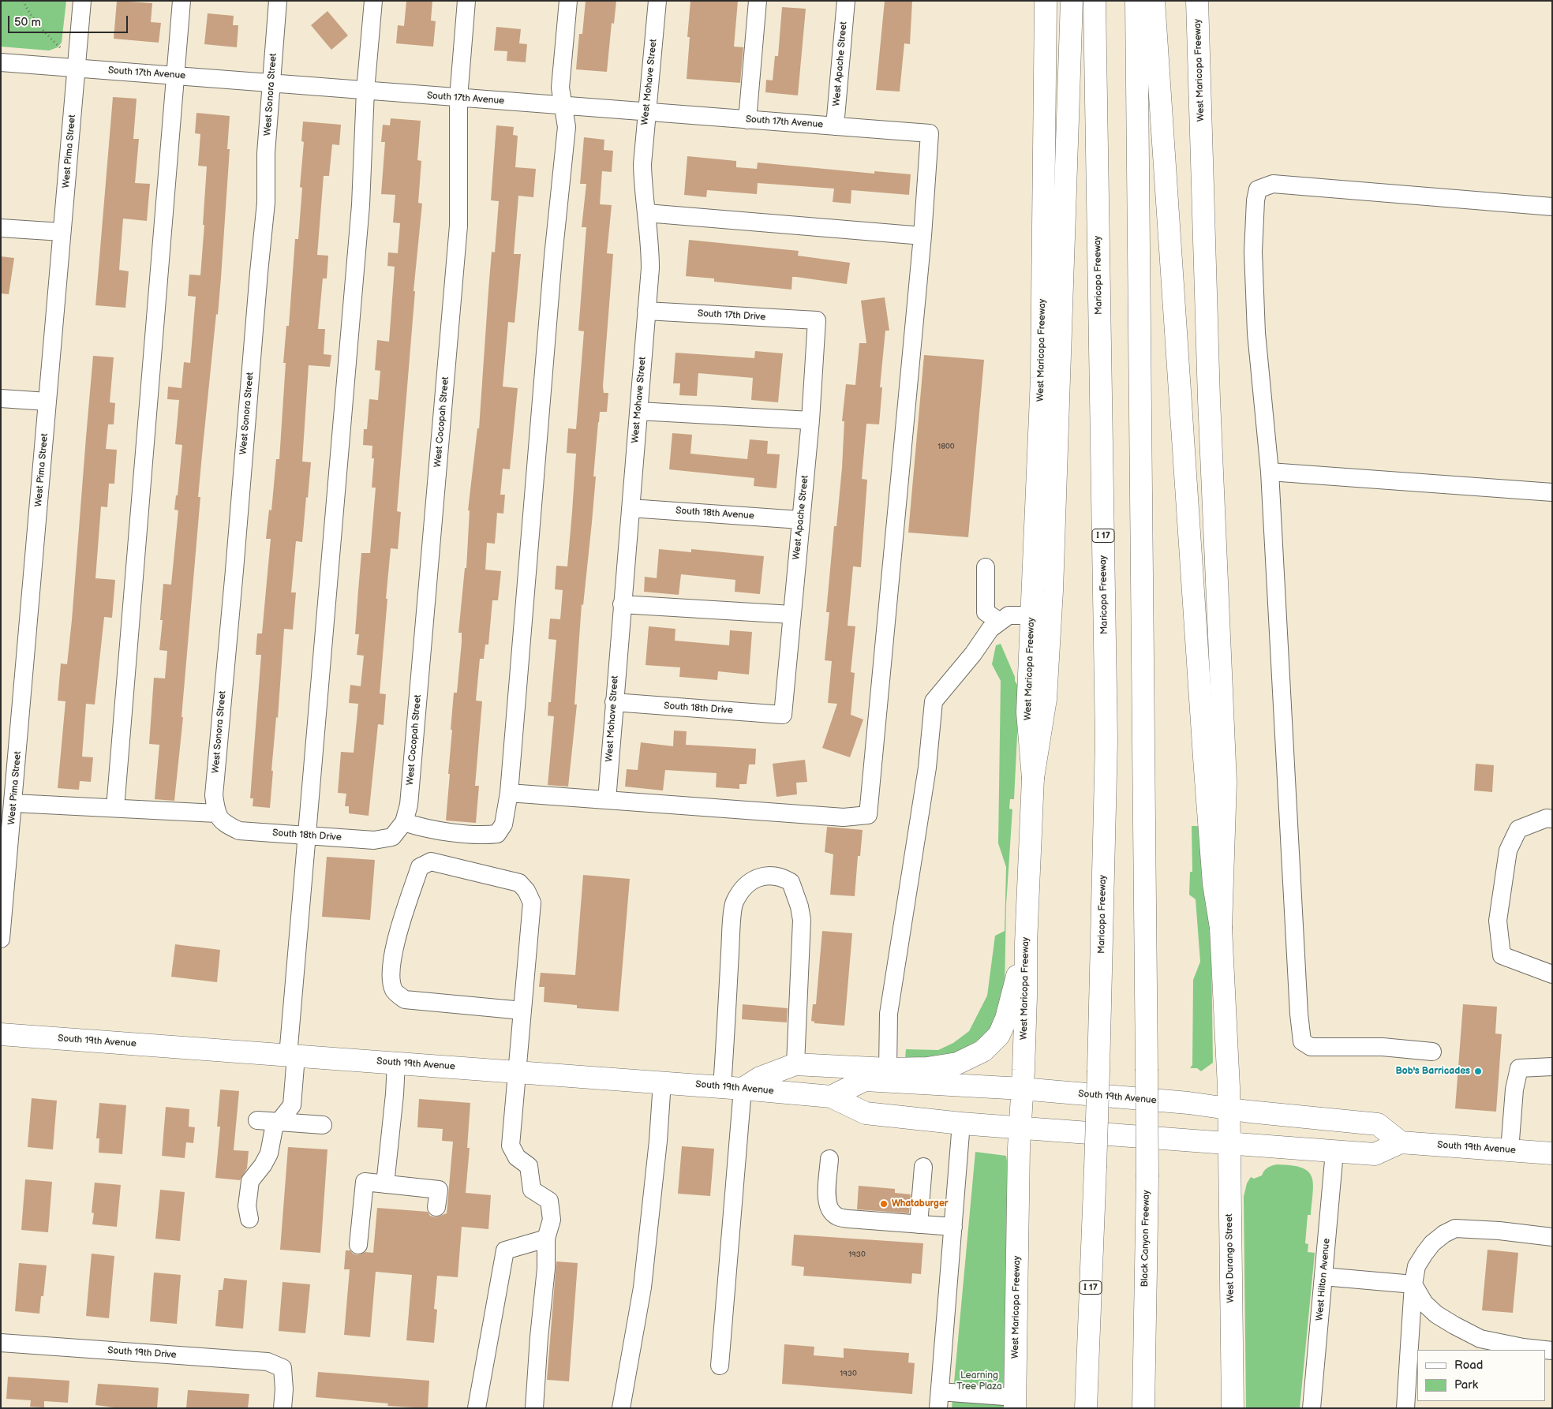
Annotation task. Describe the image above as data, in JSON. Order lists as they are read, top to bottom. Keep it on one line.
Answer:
{"streets":{"main road":["West Maricopa Freeway","Maricopa Freeway","I 17","South 19th Avenue","Black Canyon Freeway","West Durango Street"],"street":["West Apache Street","South 17th Avenue","West Mohave Street","West Sonora Street","West Pima Street","South 17th Drive","West Cocopah Street","South 18th Avenue","South 18th Drive","West Hilton Avenue","South 19th Drive"]},"crossings":[["West Apache Street","South 17th Avenue"],["West Apache Street","South 17th Drive"],["West Apache Street","South 18th Avenue"],["West Apache Street","South 18th Drive"],["West Maricopa Freeway","South 19th Avenue"],["West Maricopa Freeway","West Durango Street"],["South 17th Avenue","West Mohave Street"],["South 17th Avenue","West Sonora Street"],["South 17th Avenue","West Pima Street"],["South 17th Avenue","West Cocopah Street"],["West Mohave Street","South 17th Drive"],["West Mohave Street","South 18th Avenue"],["West Mohave Street","South 18th Drive"],["West Sonora Street","South 18th Drive"],["West Pima Street","South 18th Drive"],["West Cocopah Street","South 18th Drive"],["South 19th Avenue","West Durango Street"],["South 19th Avenue","West Hilton Avenue"]],"parks":["Learning Tree Plaza"],"places":["Bob's Barricades","Whataburger"],"house_numbers":["1800","1930","1930"],"legend":["Road","Park"],"scale_bar":"50 m"}
